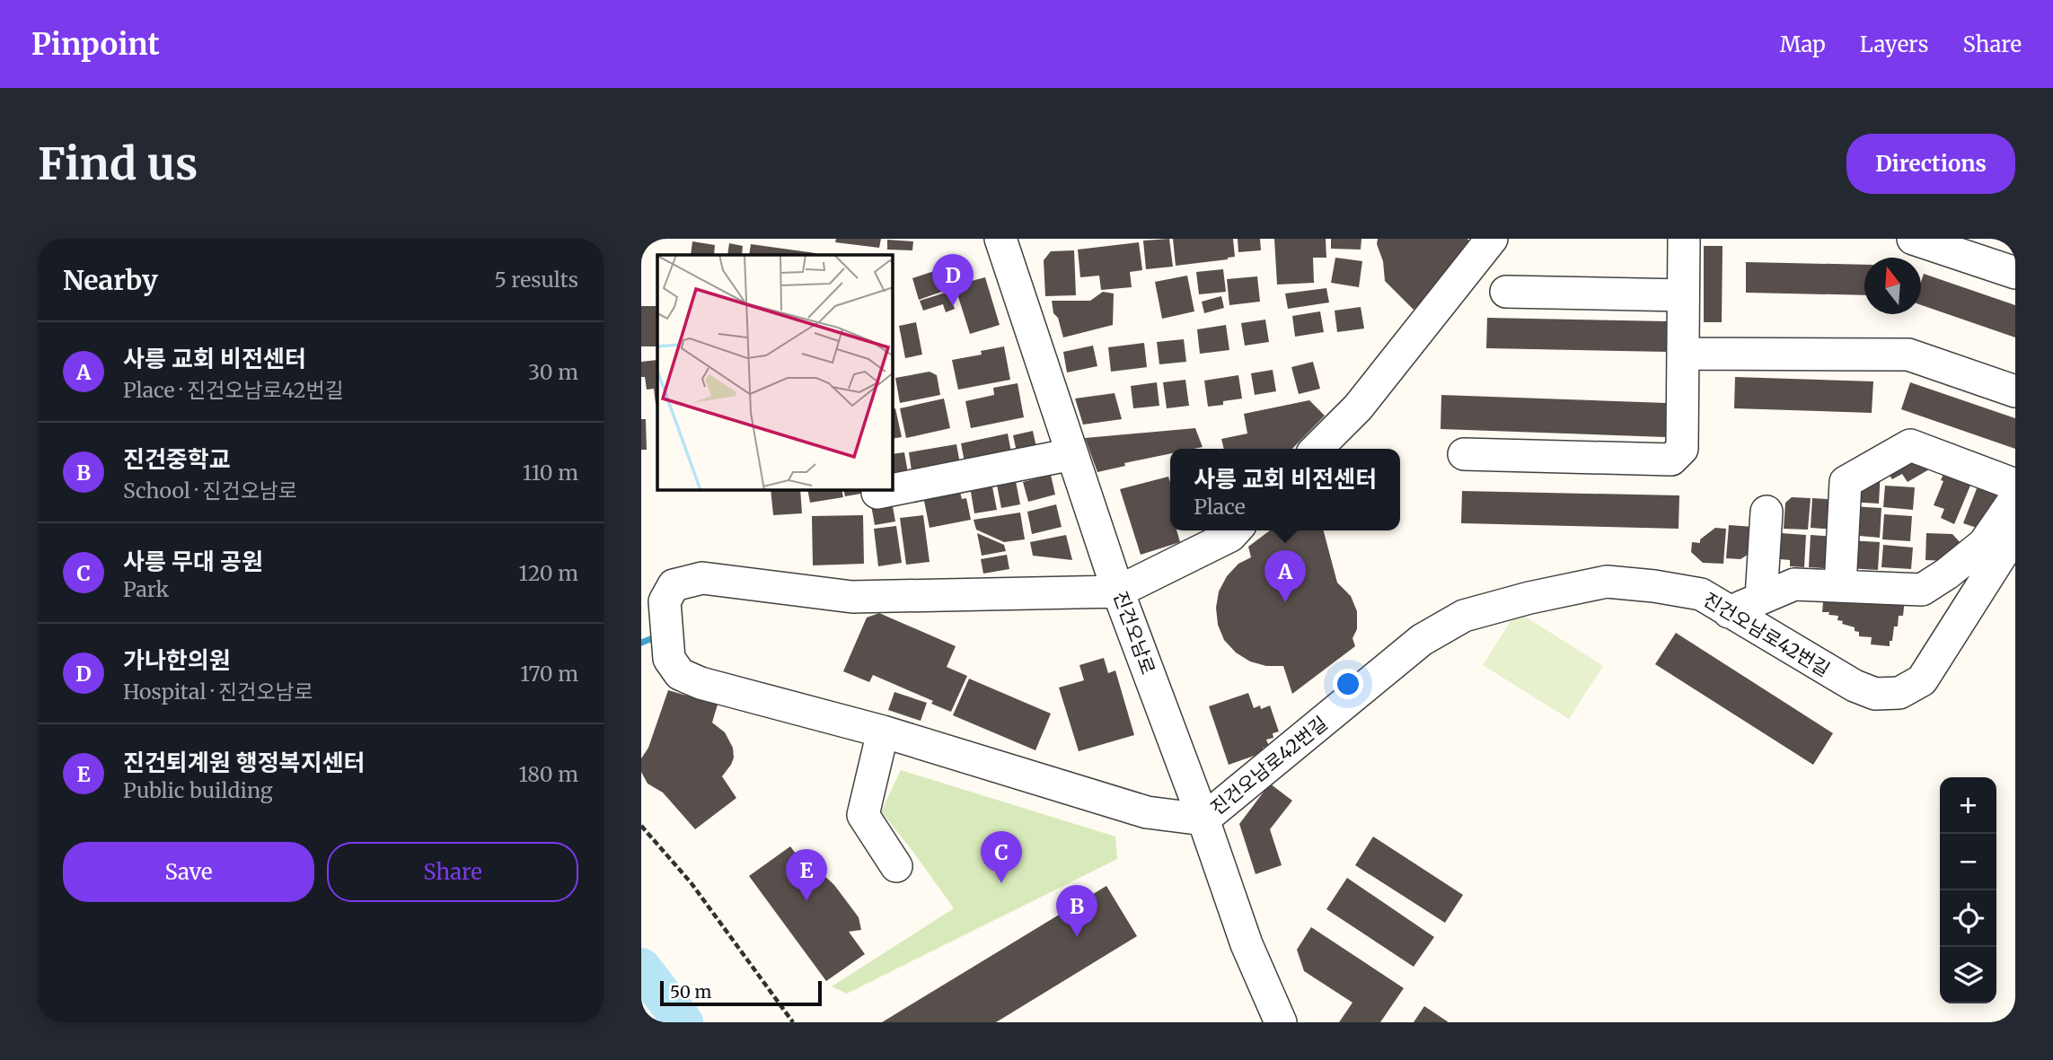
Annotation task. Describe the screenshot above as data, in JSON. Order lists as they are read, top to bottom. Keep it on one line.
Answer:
{"streets":{"street":["진건오남로","진건오남로42번길"]},"crossings":[["진건오남로","진건오남로42번길"]],"scale_bar":"50 m","north":"top","page":{"header":"Pinpoint","nav":["Map","Layers","Share"],"buttons":["Directions",["Save","Share"]],"title":"Find us","heading":["Nearby","5 results"],"pins":["D","A","C","E","B"],"list":[{"mark":"A","name":"사릉 교회 비전센터","note":"Place · 진건오남로42번길","value":"30 m"},{"mark":"B","name":"진건중학교","note":"School · 진건오남로","value":"110 m"},{"mark":"C","name":"사릉 무대 공원","note":"Park","value":"120 m"},{"mark":"D","name":"가나한의원","note":"Hospital · 진건오남로","value":"170 m"},{"mark":"E","name":"진건퇴계원 행정복지센터","note":"Public building","value":"180 m"}],"popup":["사릉 교회 비전센터","Place"],"map_buttons":["+","−"],"scale":"50 m"}}
